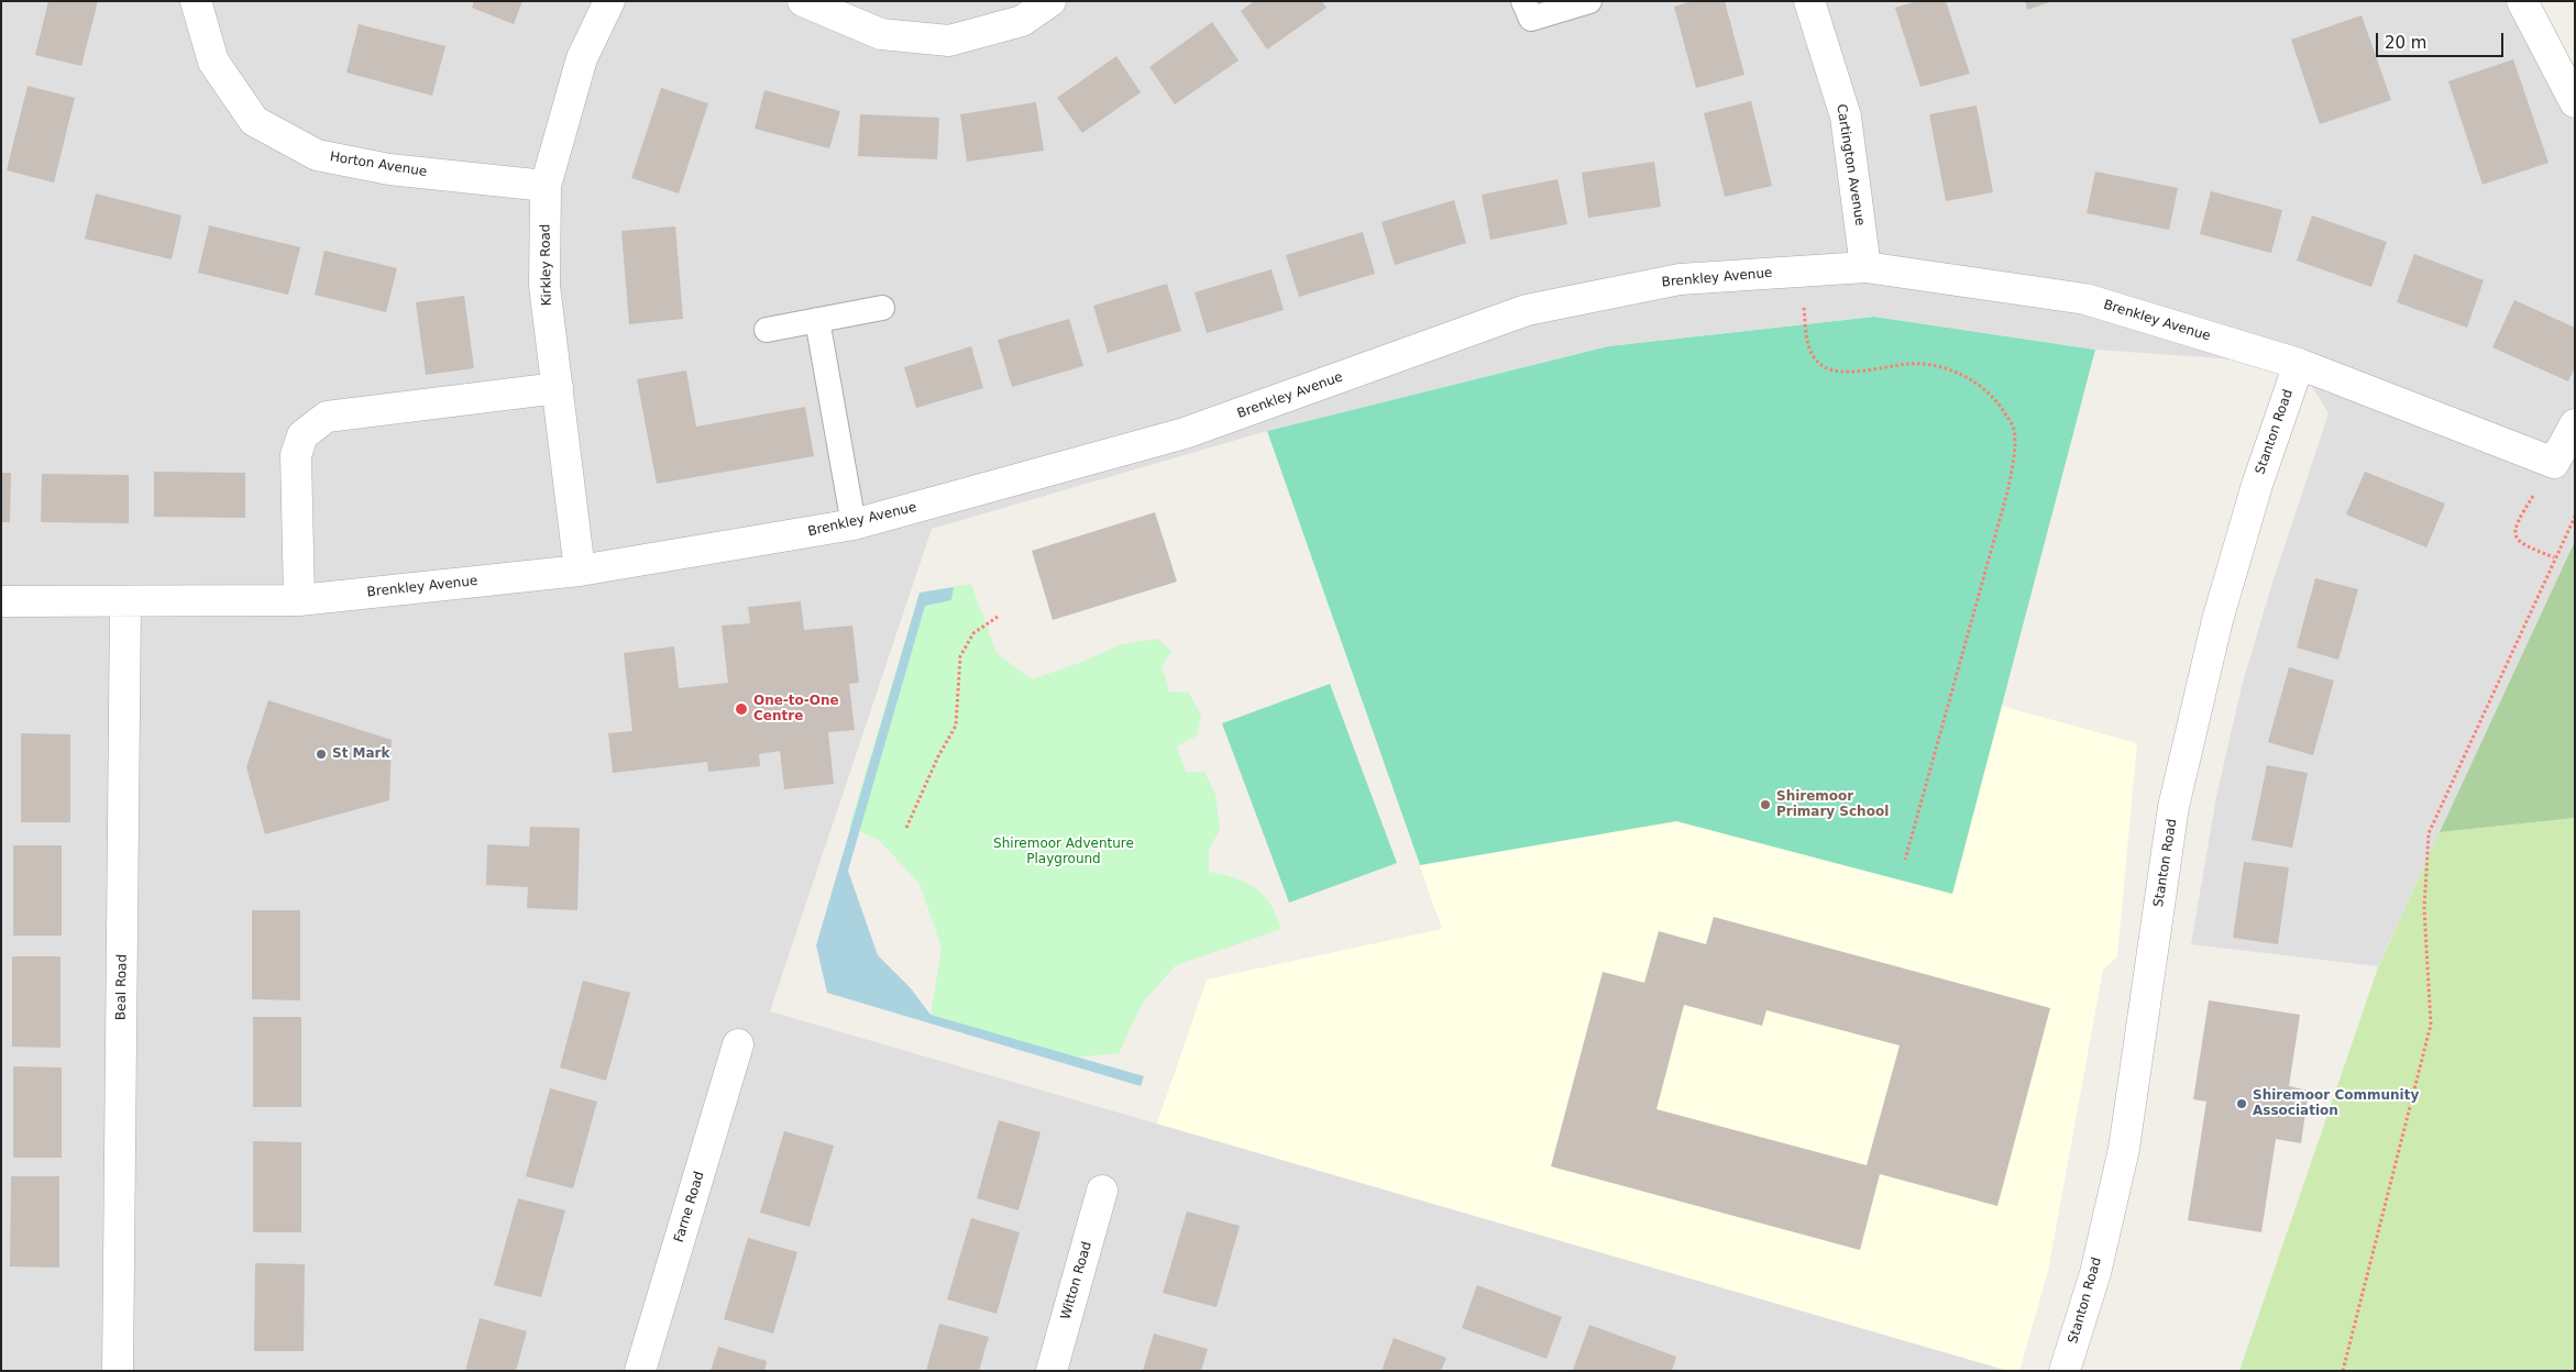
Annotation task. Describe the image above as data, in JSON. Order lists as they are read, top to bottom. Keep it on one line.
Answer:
{"streets":{"street":["Horton Avenue","Cartington Avenue","Kirkley Road","Brenkley Avenue","Stanton Road","Beal Road","Farne Road","Witton Road"]},"crossings":[["Horton Avenue","Kirkley Road"],["Cartington Avenue","Brenkley Avenue"],["Kirkley Road","Brenkley Avenue"],["Brenkley Avenue","Stanton Road"],["Brenkley Avenue","Beal Road"]],"parks":["Shiremoor Adventure Playground"],"places":["One-to-One Centre","St Mark","Shiremoor Primary School","Shiremoor Community Association"],"scale_bar":"20 m"}
